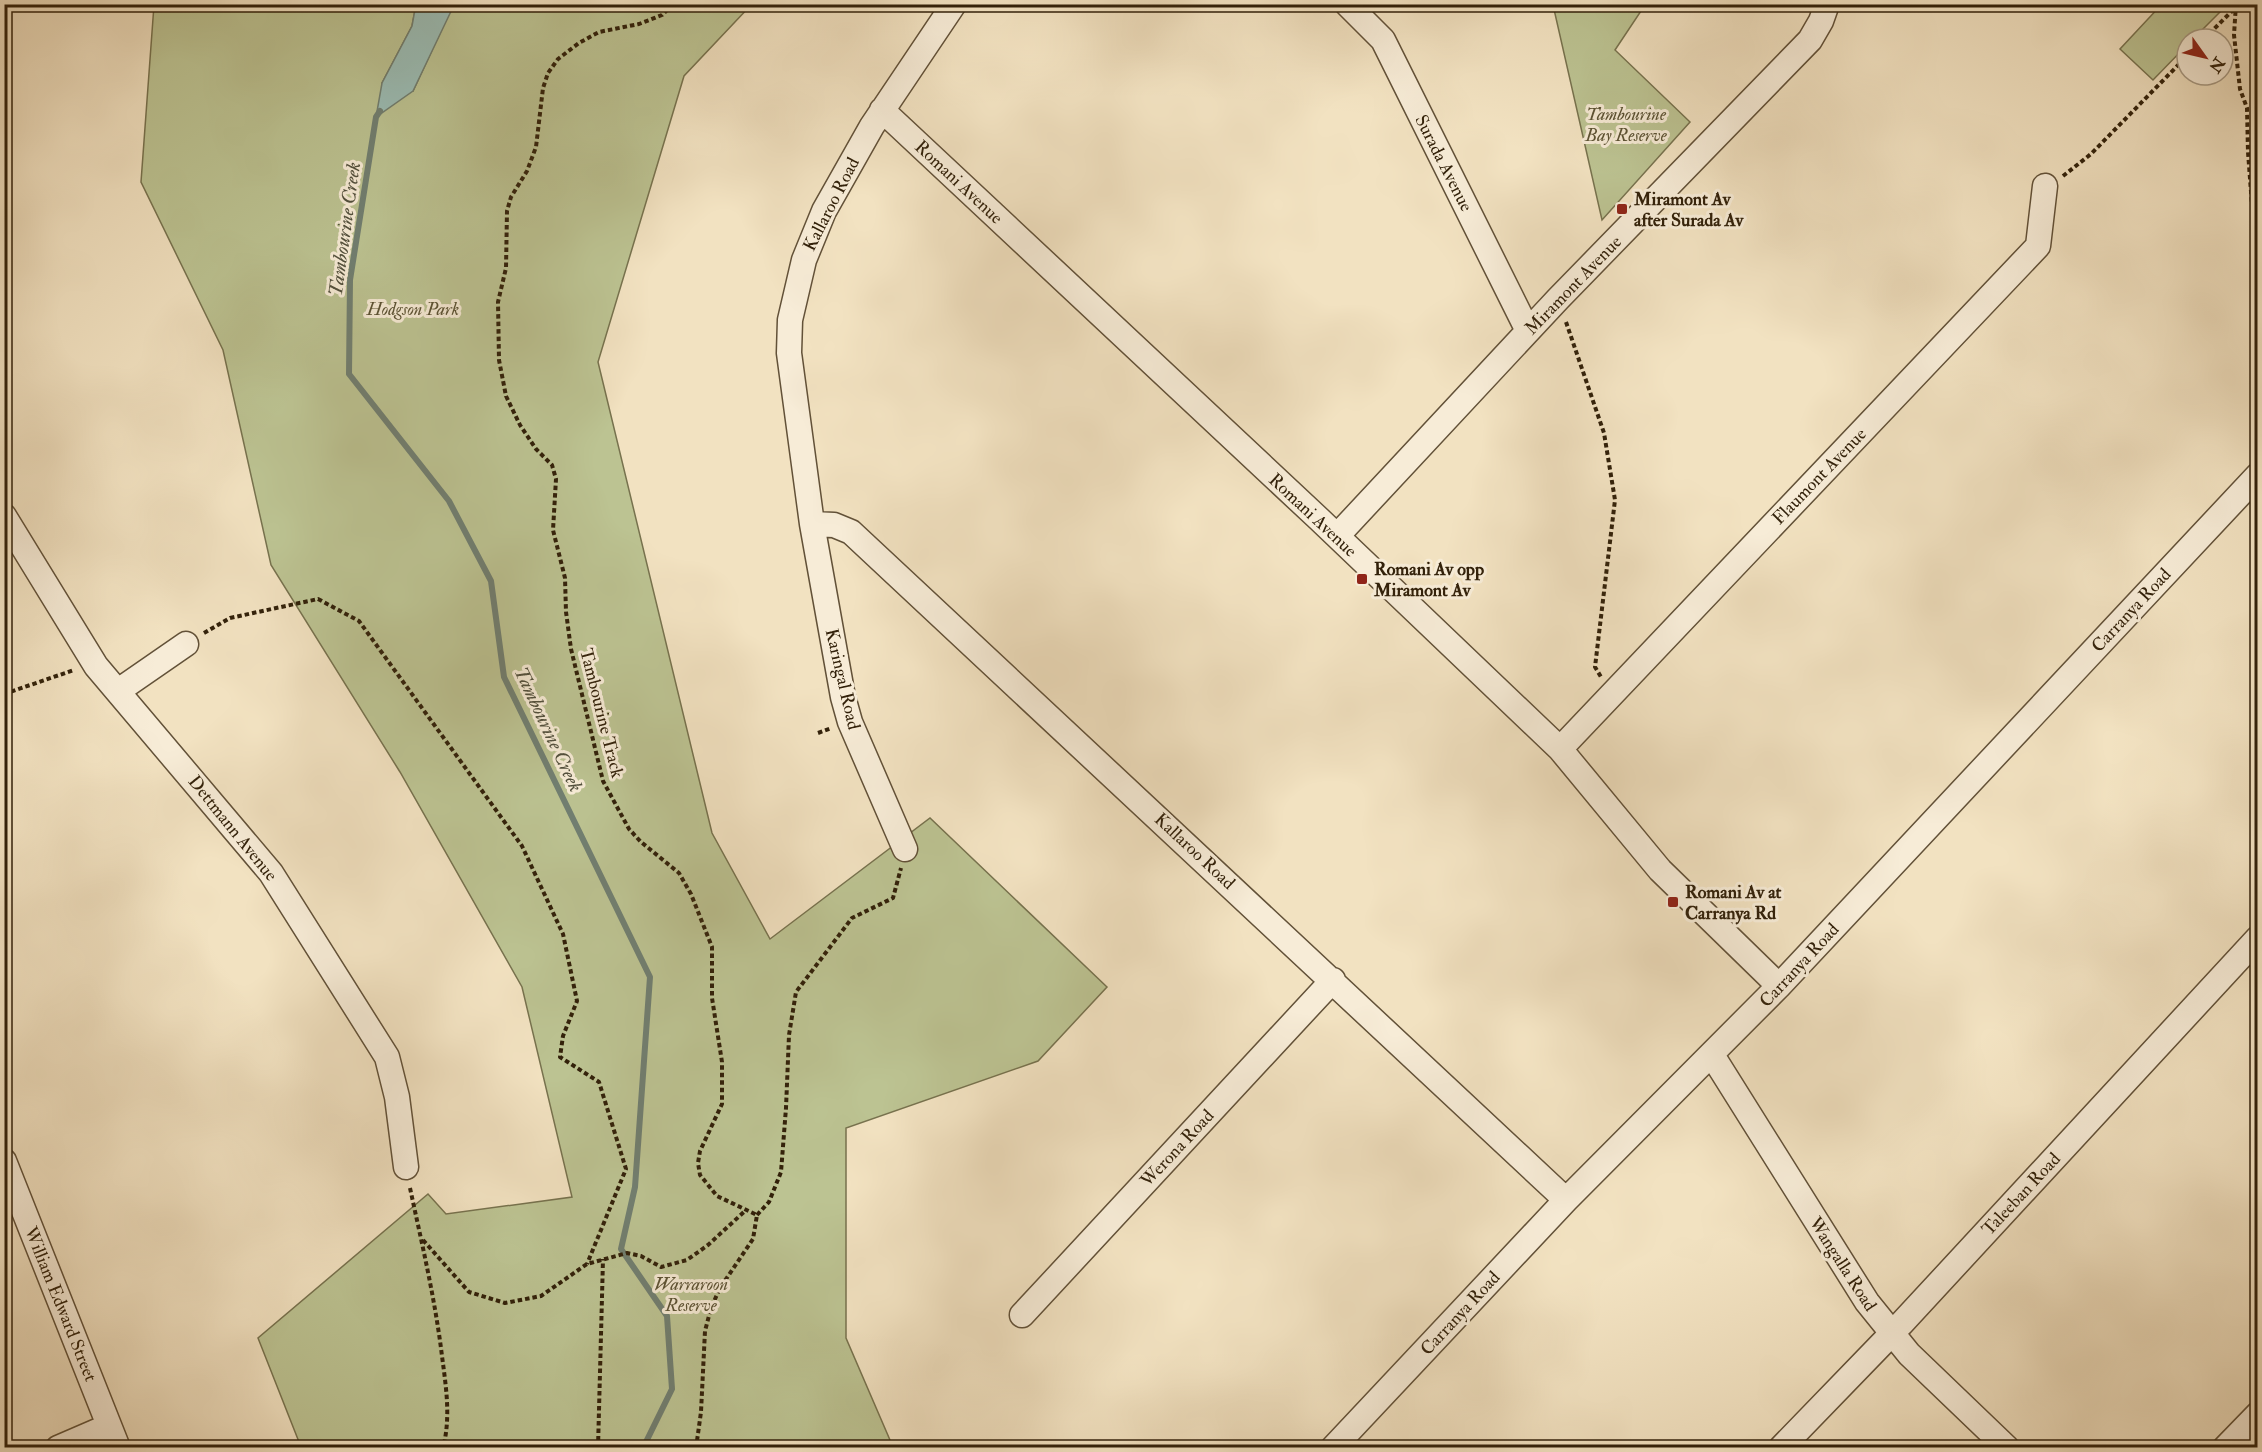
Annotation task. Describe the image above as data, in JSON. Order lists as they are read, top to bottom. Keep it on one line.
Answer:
{"streets":{"street":["Surada Avenue","Romani Avenue","Kallaroo Road","Miramont Avenue","Flaumont Avenue","Carranya Road","Karingal Road","Dettmann Avenue","Werona Road","Taleeban Road","Wangalla Road","William Edward Street"],"path":["Tambourine Track"]},"crossings":[["Surada Avenue","Miramont Avenue"],["Romani Avenue","Kallaroo Road"],["Romani Avenue","Miramont Avenue"],["Romani Avenue","Flaumont Avenue"],["Romani Avenue","Carranya Road"],["Kallaroo Road","Carranya Road"],["Kallaroo Road","Karingal Road"],["Kallaroo Road","Werona Road"],["Carranya Road","Wangalla Road"],["Taleeban Road","Wangalla Road"]],"water":["Tambourine Creek"],"parks":["Tambourine Bay Reserve","Hodgson Park","Warraroon Reserve"],"places":{"transit":["Miramont Av after Surada Av","Romani Av opp Miramont Av","Romani Av at Carranya Rd"]},"north":"bottom right"}
